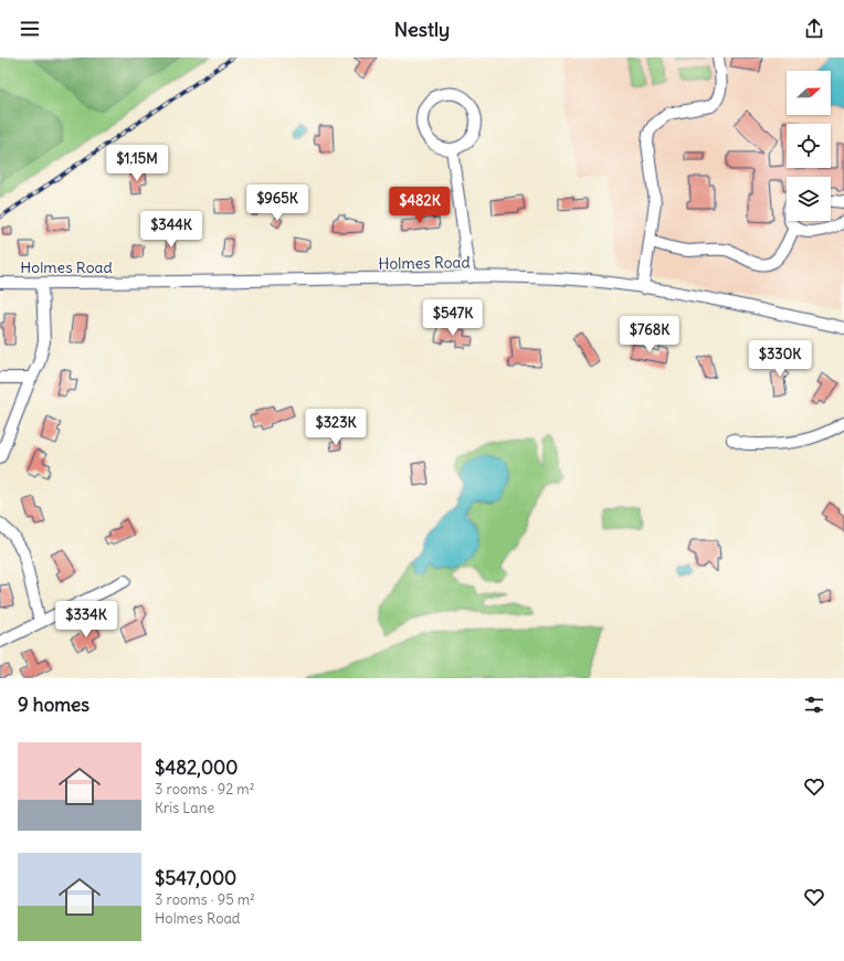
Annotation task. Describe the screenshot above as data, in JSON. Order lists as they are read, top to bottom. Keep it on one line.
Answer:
{"streets":{"street":["Holmes Road"]},"north":"right","page":{"header":"Nestly","price":["$1.15M","$965K","$482K","$344K","$547K","$768K","$330K","$323K","$334K"],"heading":"9 homes","list":[{"name":"$482,000","note":"3 rooms · 92 m² · Kris Lane"},{"name":"$547,000","note":"3 rooms · 95 m² · Holmes Road"}]}}
